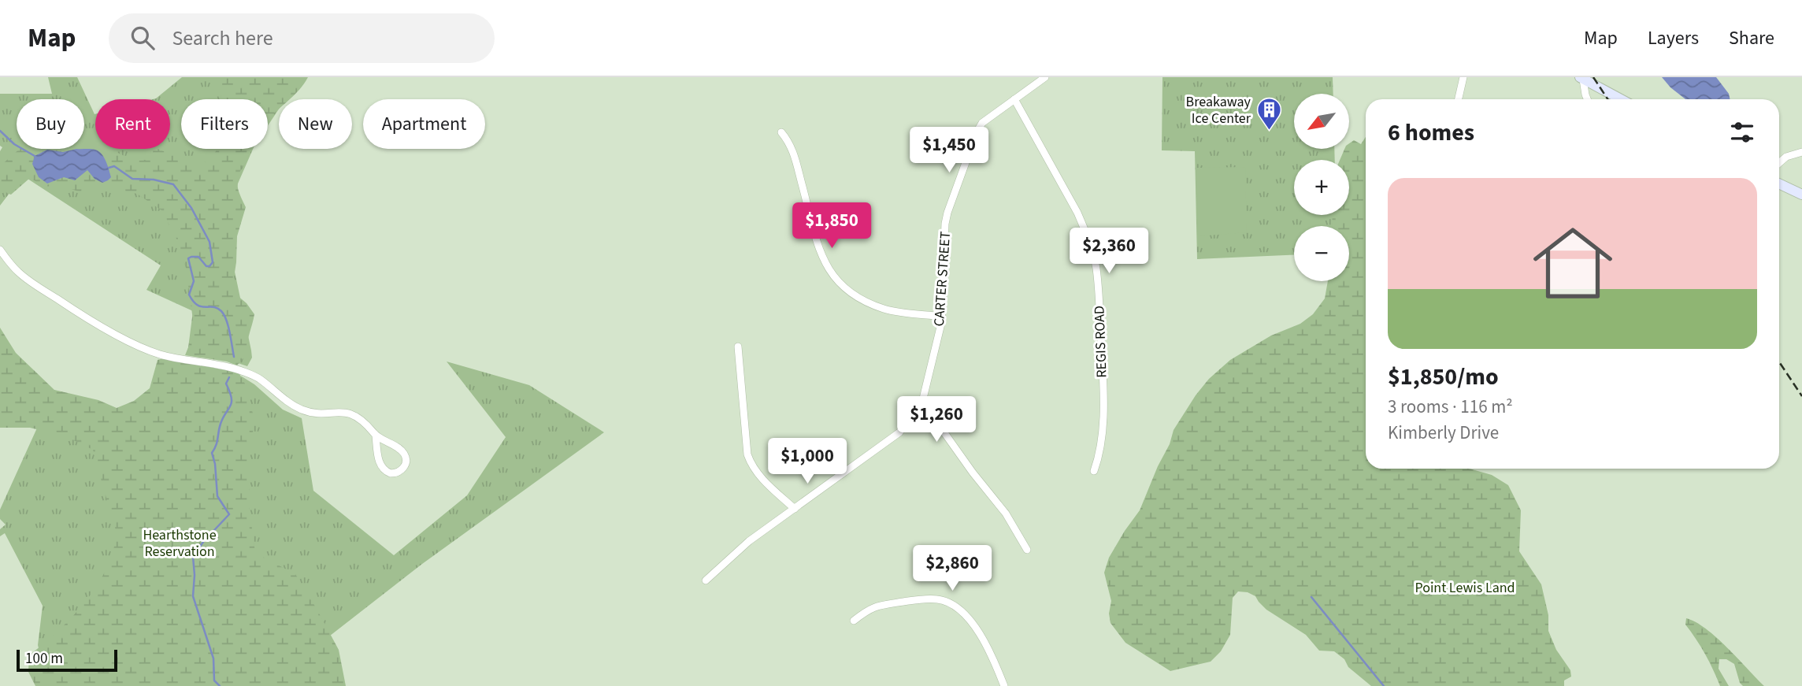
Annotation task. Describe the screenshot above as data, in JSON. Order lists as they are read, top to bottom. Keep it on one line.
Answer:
{"streets":{"street":["CARTER STREET","REGIS ROAD"]},"crossings":[["CARTER STREET","REGIS ROAD"]],"parks":["Hearthstone Reservation","Point Lewis Land"],"places":{"building":["Breakaway Ice Center"]},"scale_bar":"100 m","north":"bottom left","page":{"header":"Map","search":"Search here","nav":["Map","Layers","Share"],"map_buttons":["+","−"],"chip":["Buy","Rent","Filters","New","Apartment"],"heading":"6 homes","price":["$1,450","$1,850","$2,360","$1,260","$1,000","$2,860"],"list":[{"name":"$1,850/mo","note":"3 rooms · 116 m² · Kimberly Drive"}],"scale":"100 m"}}
